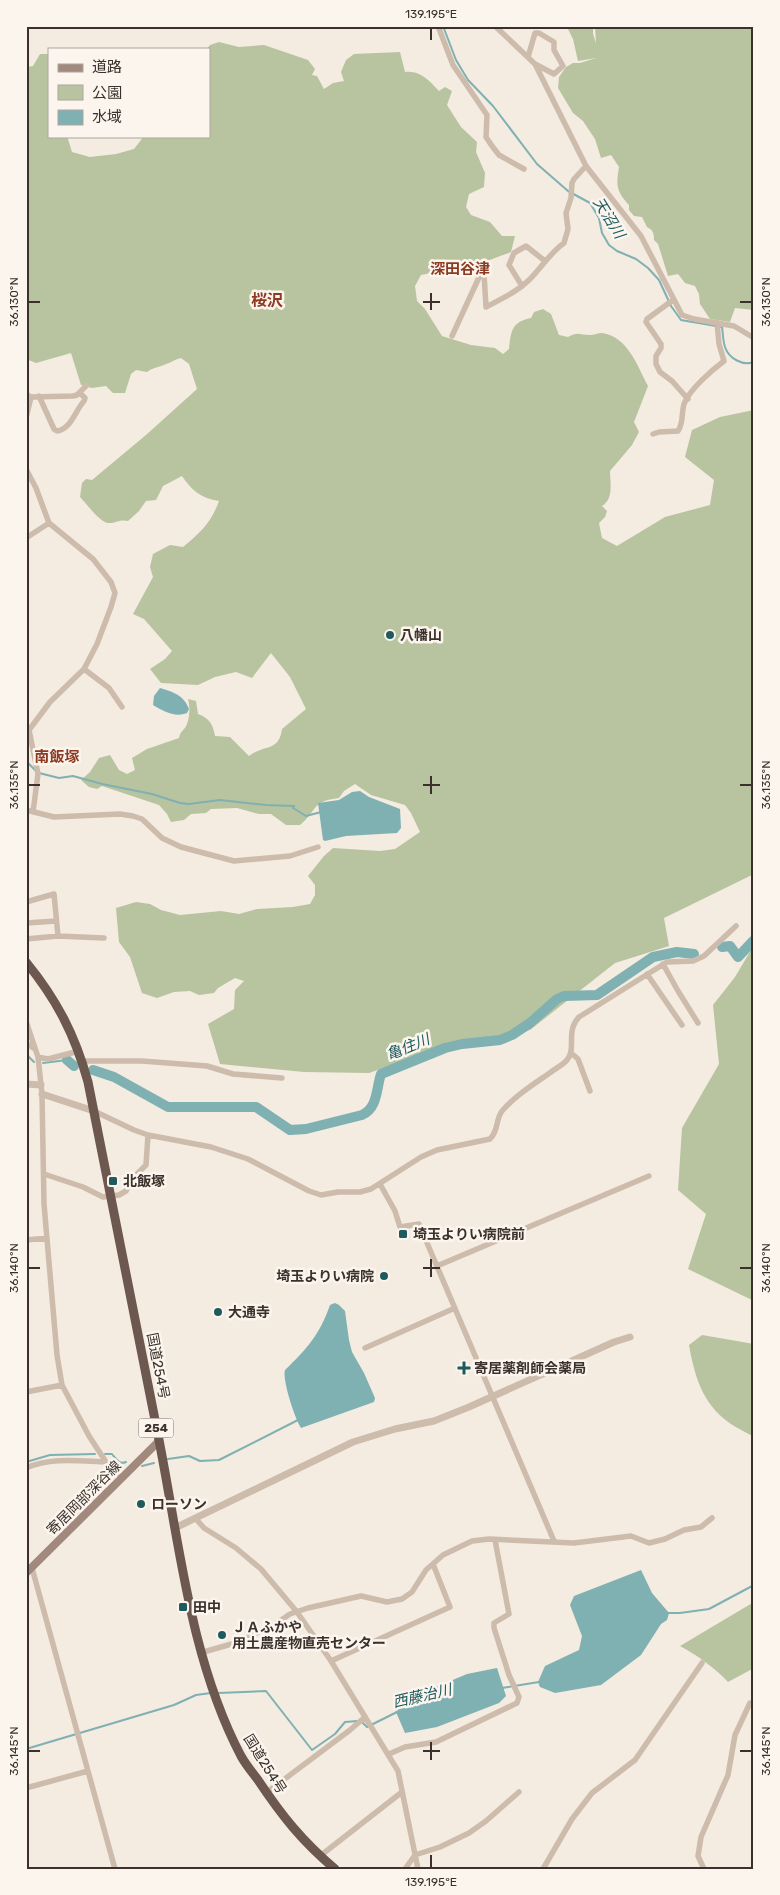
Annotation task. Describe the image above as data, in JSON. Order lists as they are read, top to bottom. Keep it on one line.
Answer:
{"streets":{"highway":["国道254号","254"],"main road":["寄居岡部深谷線"]},"crossings":[["国道254号","寄居岡部深谷線"]],"districts":["深田谷津","桜沢","南飯塚"],"water":["天沼川","亀住川","西藤治川"],"places":{"other":["八幡山","埼玉よりい病院","大通寺","ローソン","ＪＡふかや 用土農産物直売センター"],"transit":["北飯塚","埼玉よりい病院前","田中"],"health":["寄居薬剤師会薬局"]},"legend":["道路","公園","水域"],"coordinates":["139.195°E","36.130°N","36.135°N","36.140°N","36.145°N"]}
